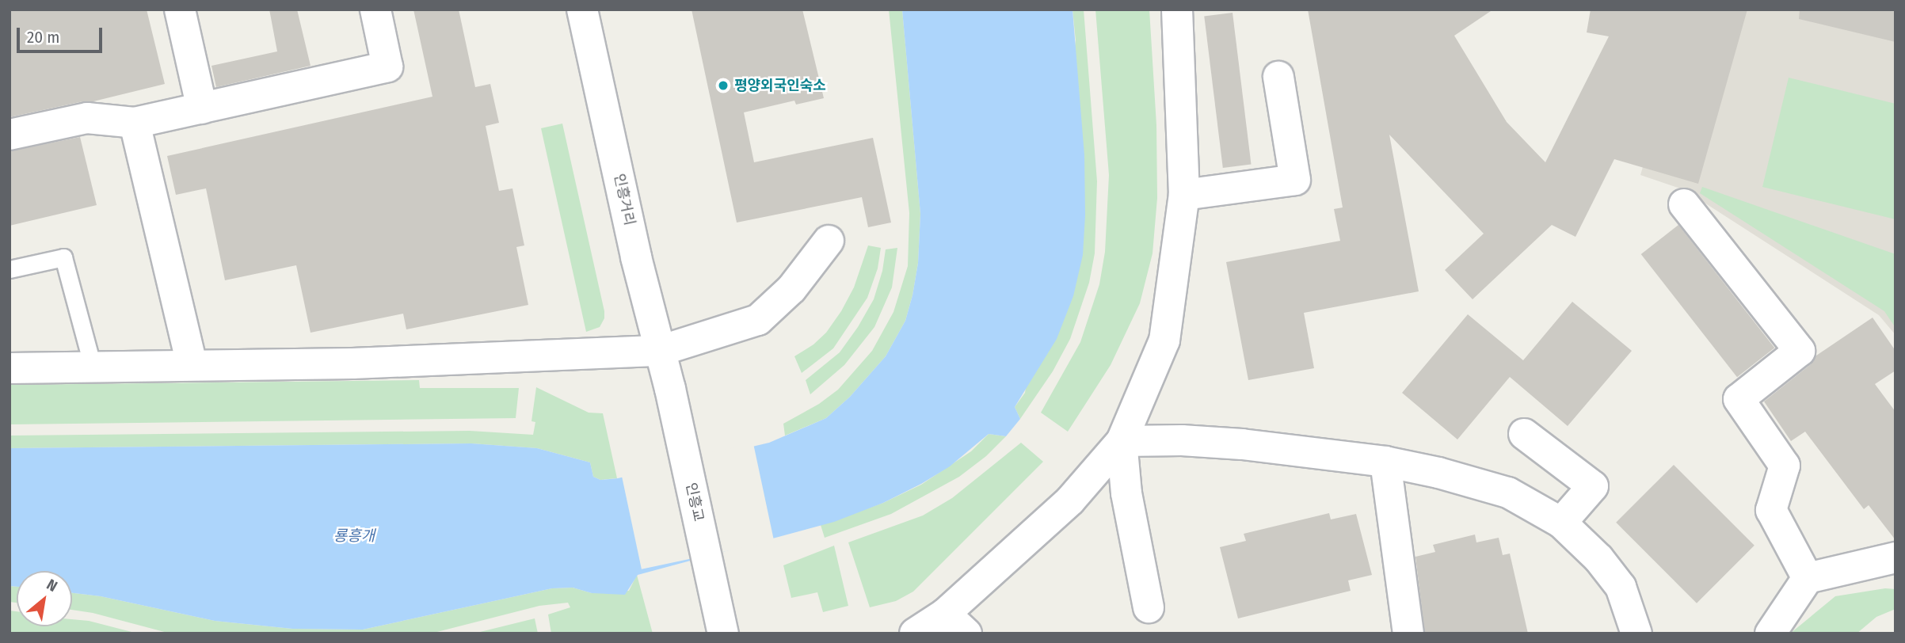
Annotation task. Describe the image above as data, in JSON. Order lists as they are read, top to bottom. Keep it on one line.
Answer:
{"streets":{"street":["인흥거리","인흥교"]},"crossings":[["인흥거리","인흥교"]],"water":["룡흥개"],"places":["평양외국인숙소"],"scale_bar":"20 m","north":"top right"}
